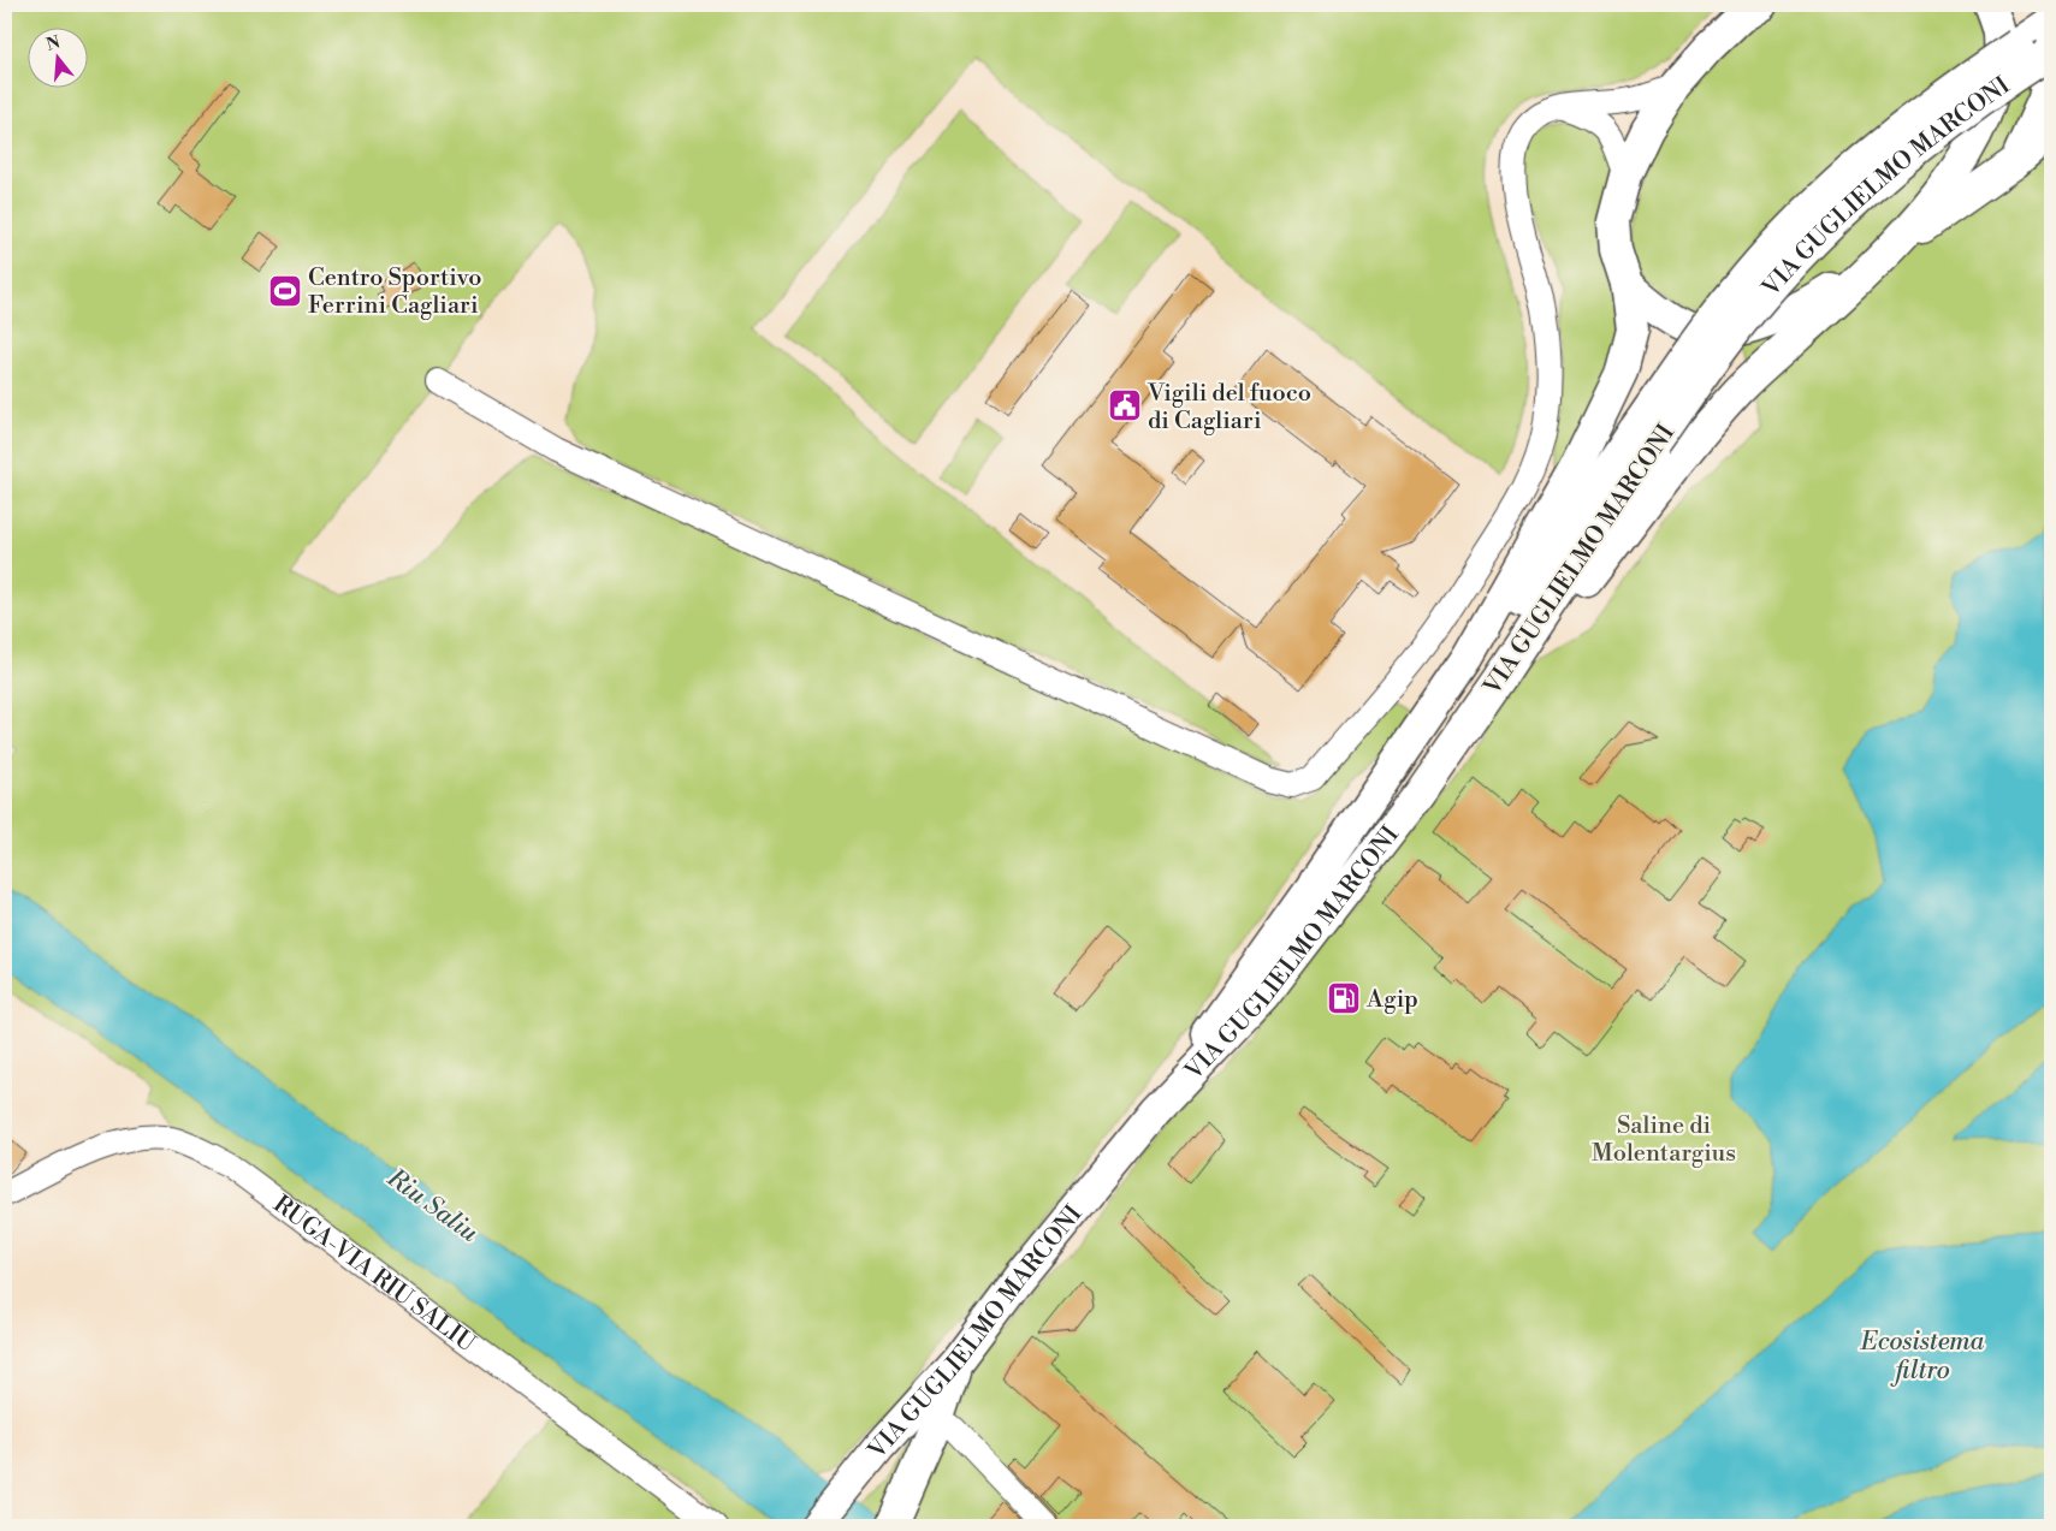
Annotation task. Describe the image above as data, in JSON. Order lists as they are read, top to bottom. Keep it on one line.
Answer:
{"streets":{"main road":["VIA GUGLIELMO MARCONI"],"street":["RUGA-VIA RIU SALIU"]},"water":["Riu Saliu","Ecosistema filtro"],"parks":["Saline di Molentargius"],"places":{"sports":["Centro Sportivo Ferrini Cagliari"],"public building":["Vigili del fuoco di Cagliari"],"fuel station":["Agip"]},"north":"top"}
